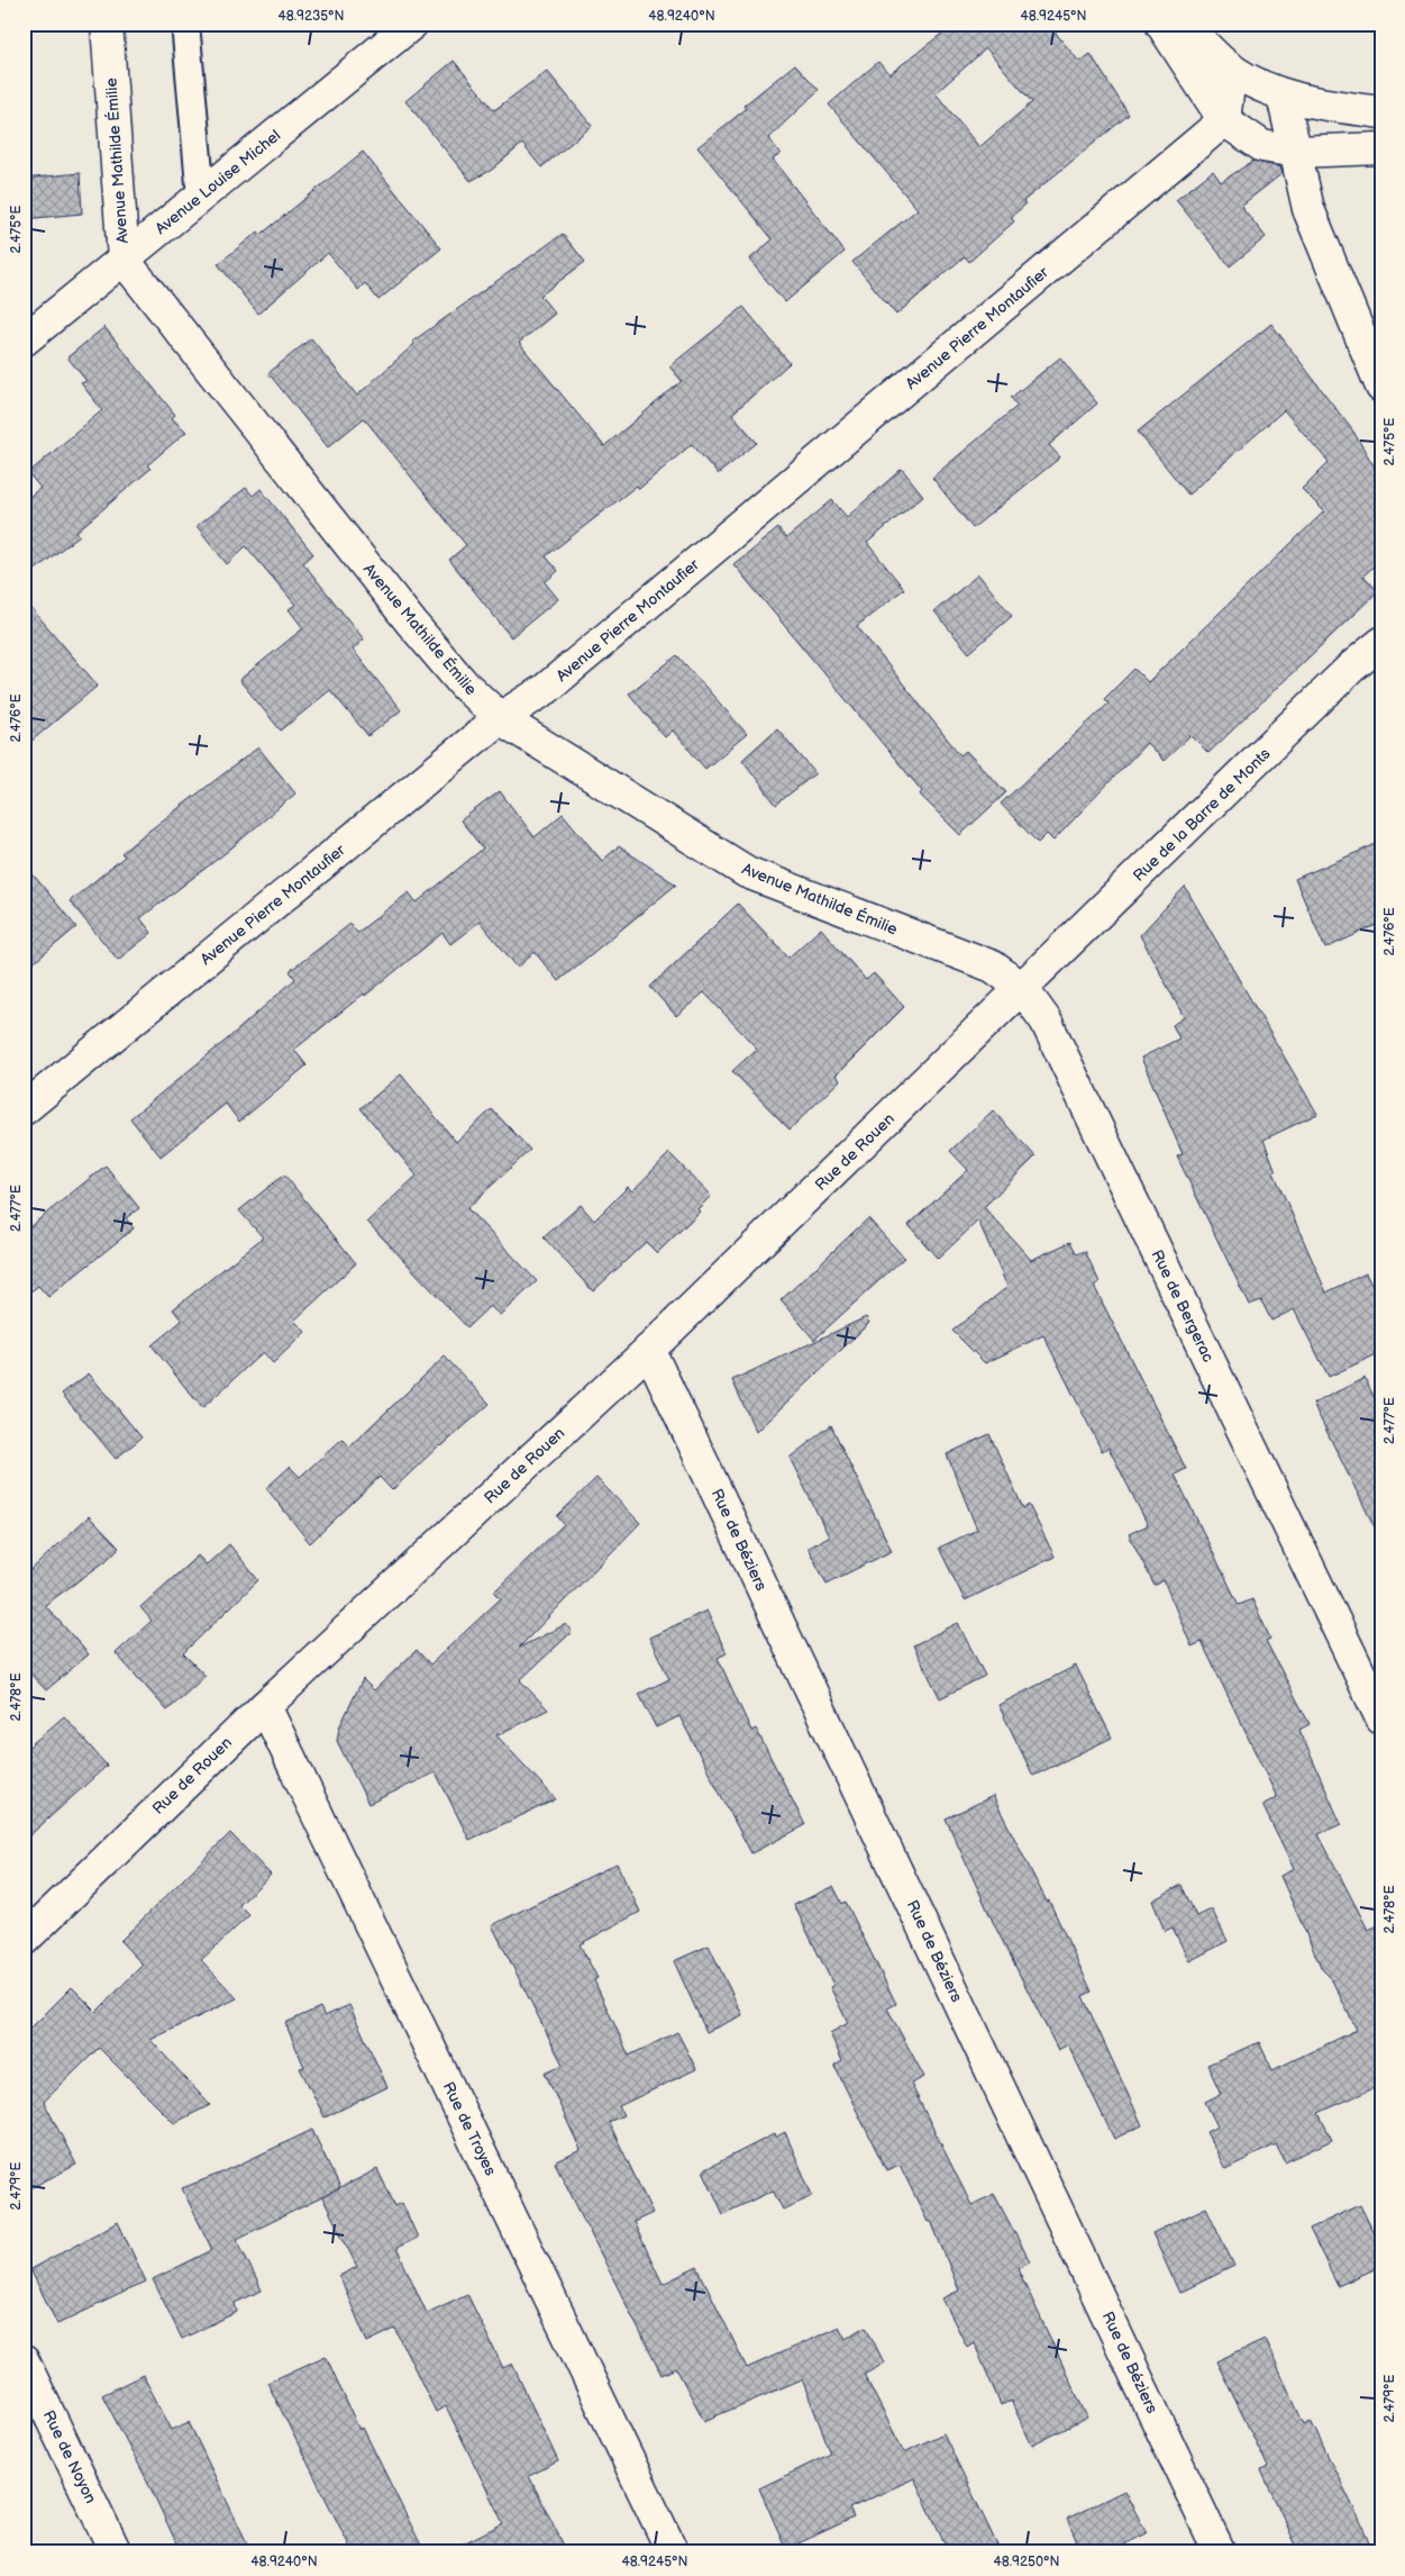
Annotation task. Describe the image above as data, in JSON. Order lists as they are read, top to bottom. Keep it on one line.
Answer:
{"streets":{"street":["Avenue Mathilde Émilie","Avenue Louise Michel","Avenue Pierre Montaufier","Rue de la Barre de Monts","Rue de Rouen","Rue de Bergerac","Rue de Béziers","Rue de Troyes","Rue de Noyon"]},"crossings":[["Avenue Mathilde Émilie","Avenue Louise Michel"],["Avenue Mathilde Émilie","Avenue Pierre Montaufier"],["Avenue Mathilde Émilie","Rue de la Barre de Monts"],["Avenue Mathilde Émilie","Rue de Rouen"],["Avenue Mathilde Émilie","Rue de Bergerac"],["Rue de la Barre de Monts","Rue de Rouen"],["Rue de la Barre de Monts","Rue de Bergerac"],["Rue de Rouen","Rue de Bergerac"],["Rue de Rouen","Rue de Béziers"],["Rue de Rouen","Rue de Troyes"]],"coordinates":["48.9235°N","48.9240°N","48.9245°N","2.475°E","2.476°E","2.477°E","2.478°E","2.479°E","48.9250°N"]}
